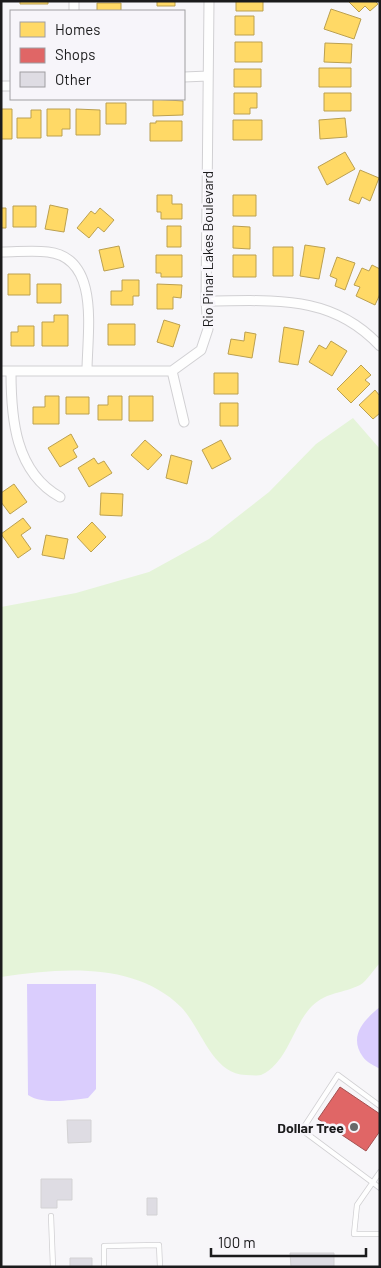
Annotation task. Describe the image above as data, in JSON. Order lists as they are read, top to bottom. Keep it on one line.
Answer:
{"streets":{"street":["Rio Pinar Lakes Boulevard"]},"places":["Dollar Tree"],"legend":["Homes","Shops","Other"],"scale_bar":"100 m"}
